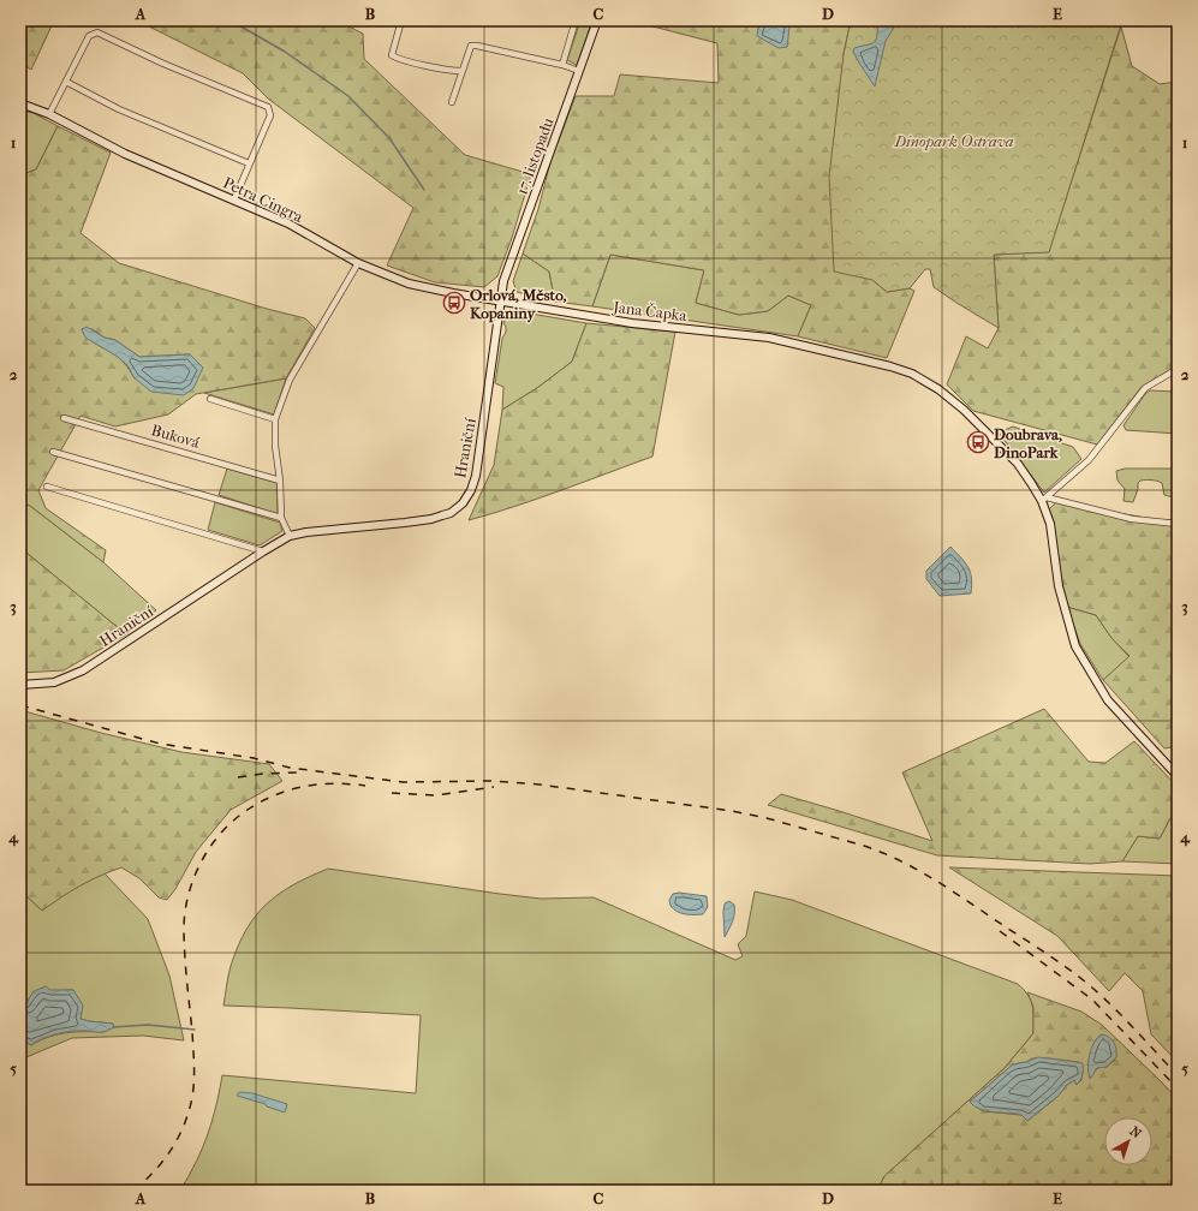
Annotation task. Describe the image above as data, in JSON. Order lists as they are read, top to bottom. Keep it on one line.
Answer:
{"streets":{"street":["17. listopadu","Petra Cingra","Jana Čapka","Buková","Hraniční"]},"crossings":[["17. listopadu","Petra Cingra"],["17. listopadu","Jana Čapka"],["17. listopadu","Hraniční"],["Petra Cingra","Jana Čapka"],["Petra Cingra","Hraniční"],["Jana Čapka","Hraniční"]],"parks":["Dinopark Ostrava"],"places":{"bus stop":["Orlová, Město, Kopaniny","Doubrava, DinoPark"]},"north":"top right","grid":{"columns":["A","B","C","D","E"],"rows":["1","2","3","4","5"]}}
